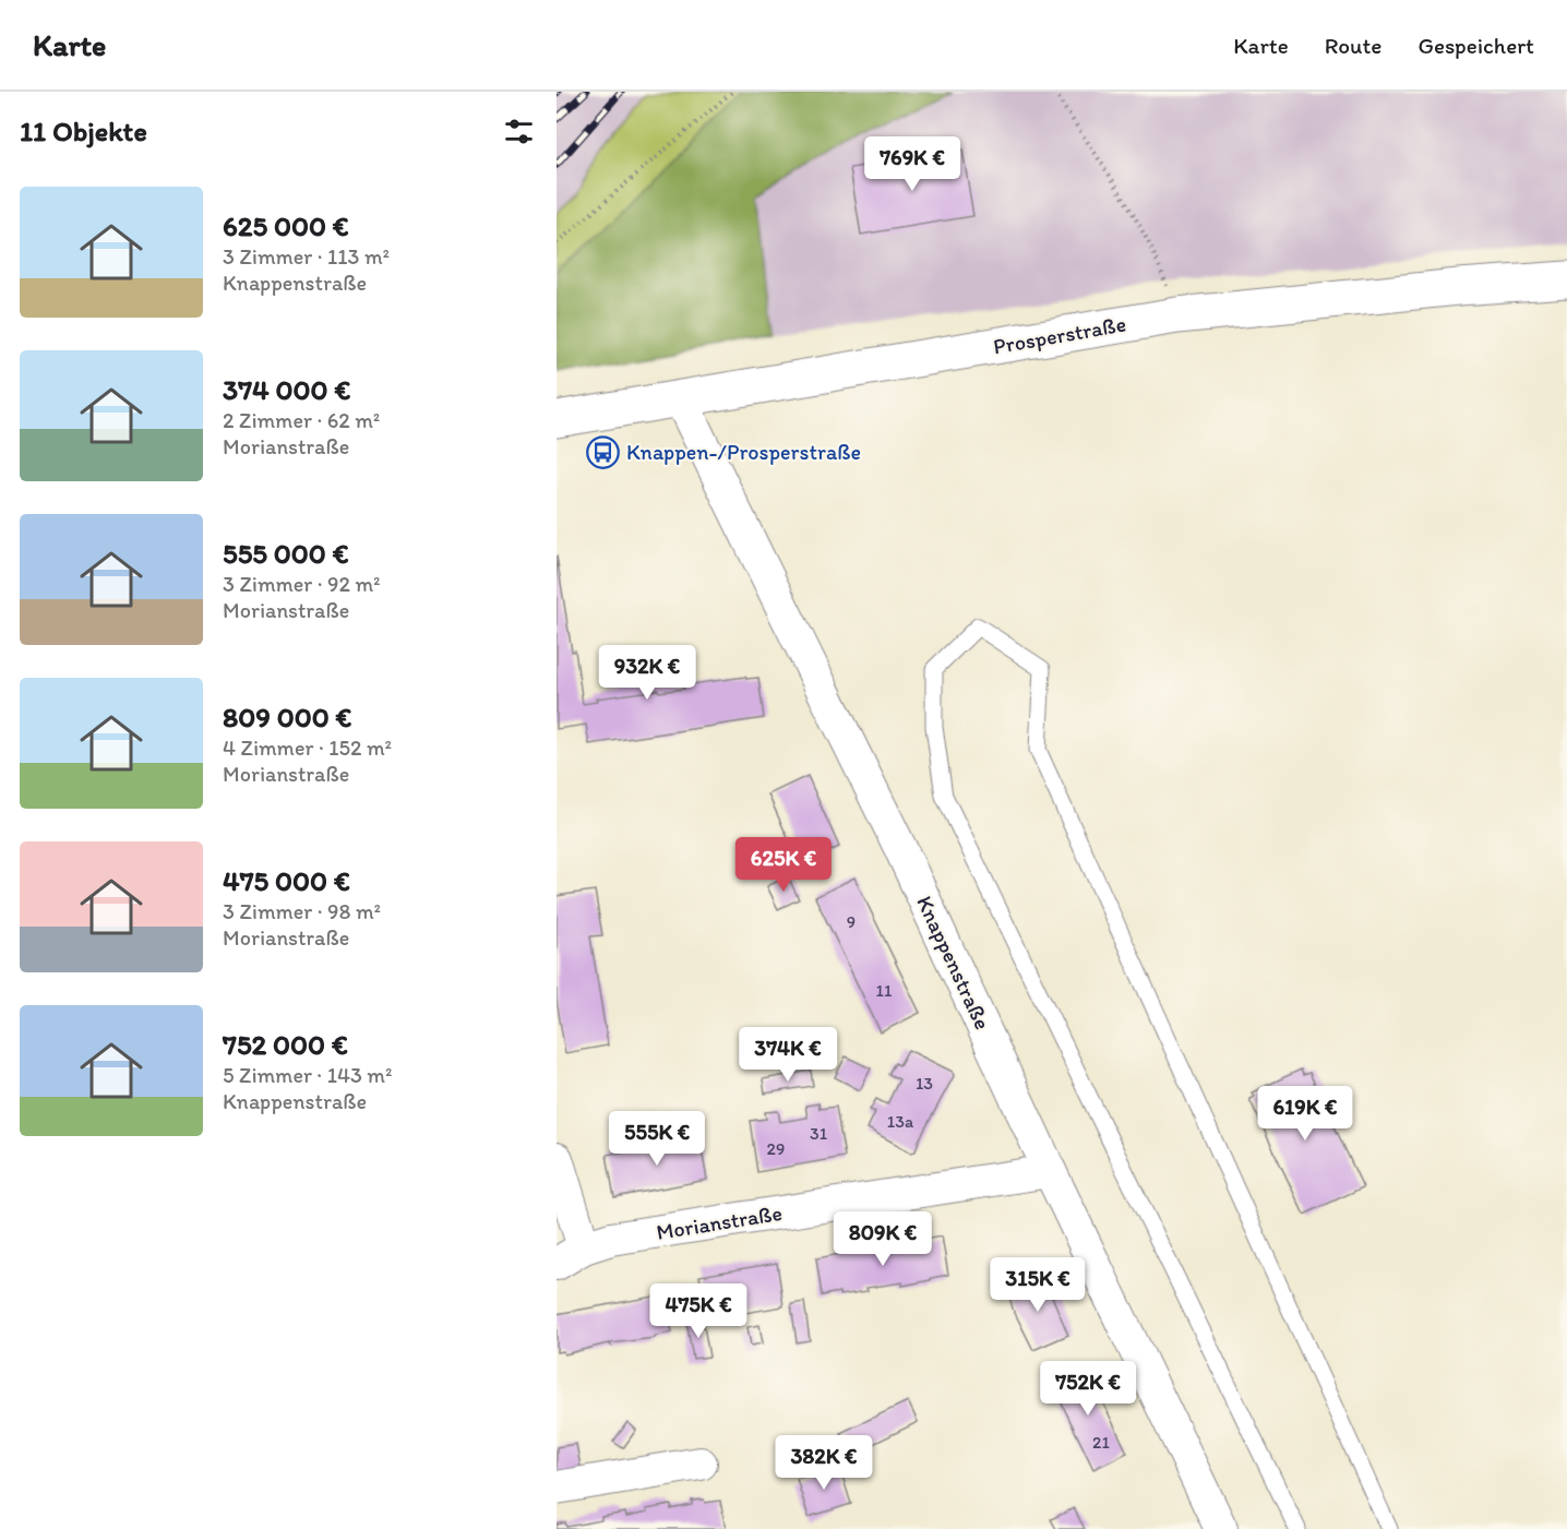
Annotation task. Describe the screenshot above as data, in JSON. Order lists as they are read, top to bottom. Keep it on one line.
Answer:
{"streets":{"main road":["Prosperstraße"],"street":["Knappenstraße","Morianstraße"]},"crossings":[["Prosperstraße","Knappenstraße"],["Knappenstraße","Morianstraße"]],"places":{"bus stop":["Knappen-/Prosperstraße"]},"house_numbers":["9","11","13","13a","31","29","21"],"page":{"header":"Karte","nav":["Karte","Route","Gespeichert"],"heading":"11 Objekte","price":["769K €","932K €","625K €","374K €","619K €","555K €","809K €","315K €","475K €","752K €","382K €"],"list":[{"name":"625 000 €","note":"3 Zimmer · 113 m² · Knappenstraße"},{"name":"374 000 €","note":"2 Zimmer · 62 m² · Morianstraße"},{"name":"555 000 €","note":"3 Zimmer · 92 m² · Morianstraße"},{"name":"809 000 €","note":"4 Zimmer · 152 m² · Morianstraße"},{"name":"475 000 €","note":"3 Zimmer · 98 m² · Morianstraße"},{"name":"752 000 €","note":"5 Zimmer · 143 m² · Knappenstraße"}]}}
